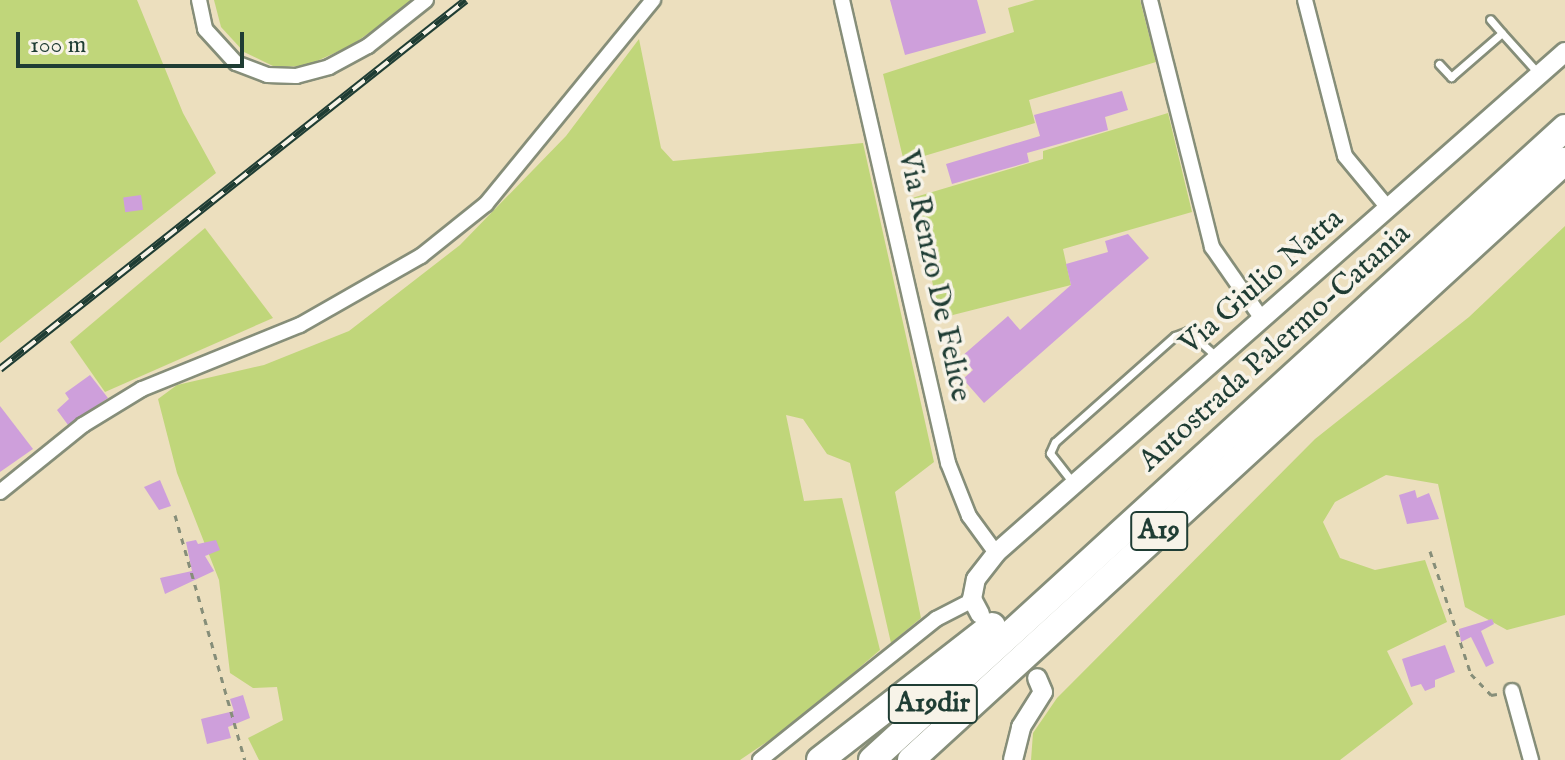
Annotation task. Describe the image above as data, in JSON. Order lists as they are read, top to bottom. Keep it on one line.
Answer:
{"streets":{"highway":["Autostrada Palermo-Catania","A19","A19dir"],"street":["Via Renzo De Felice","Via Giulio Natta"]},"crossings":[["Via Renzo De Felice","Via Giulio Natta"],["Autostrada Palermo-Catania","A19dir"]],"scale_bar":"100 m"}
